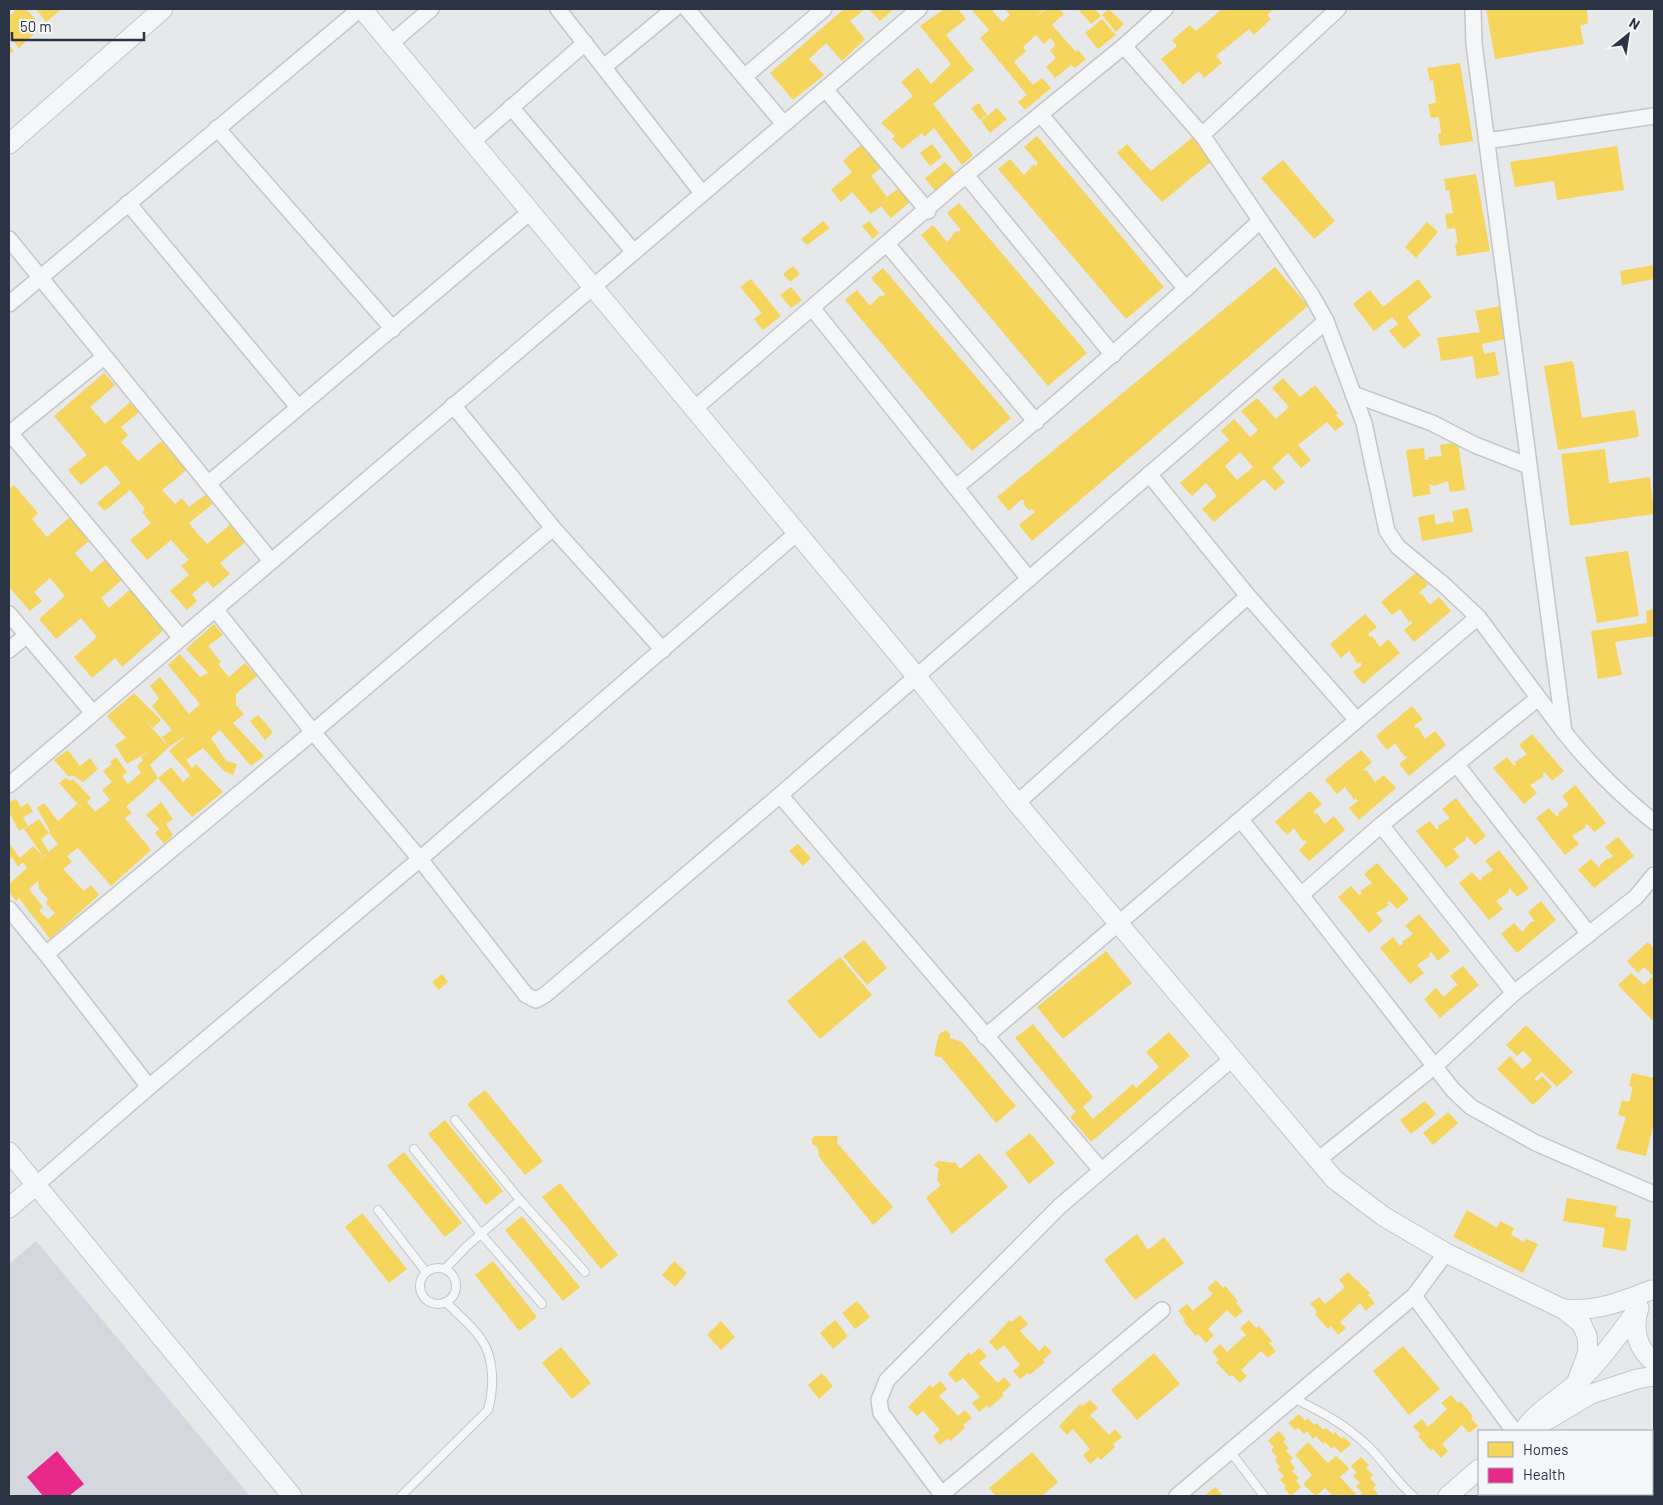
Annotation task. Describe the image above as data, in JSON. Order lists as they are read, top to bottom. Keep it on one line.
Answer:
{"legend":["Homes","Health"],"scale_bar":"50 m","north":"top right"}
